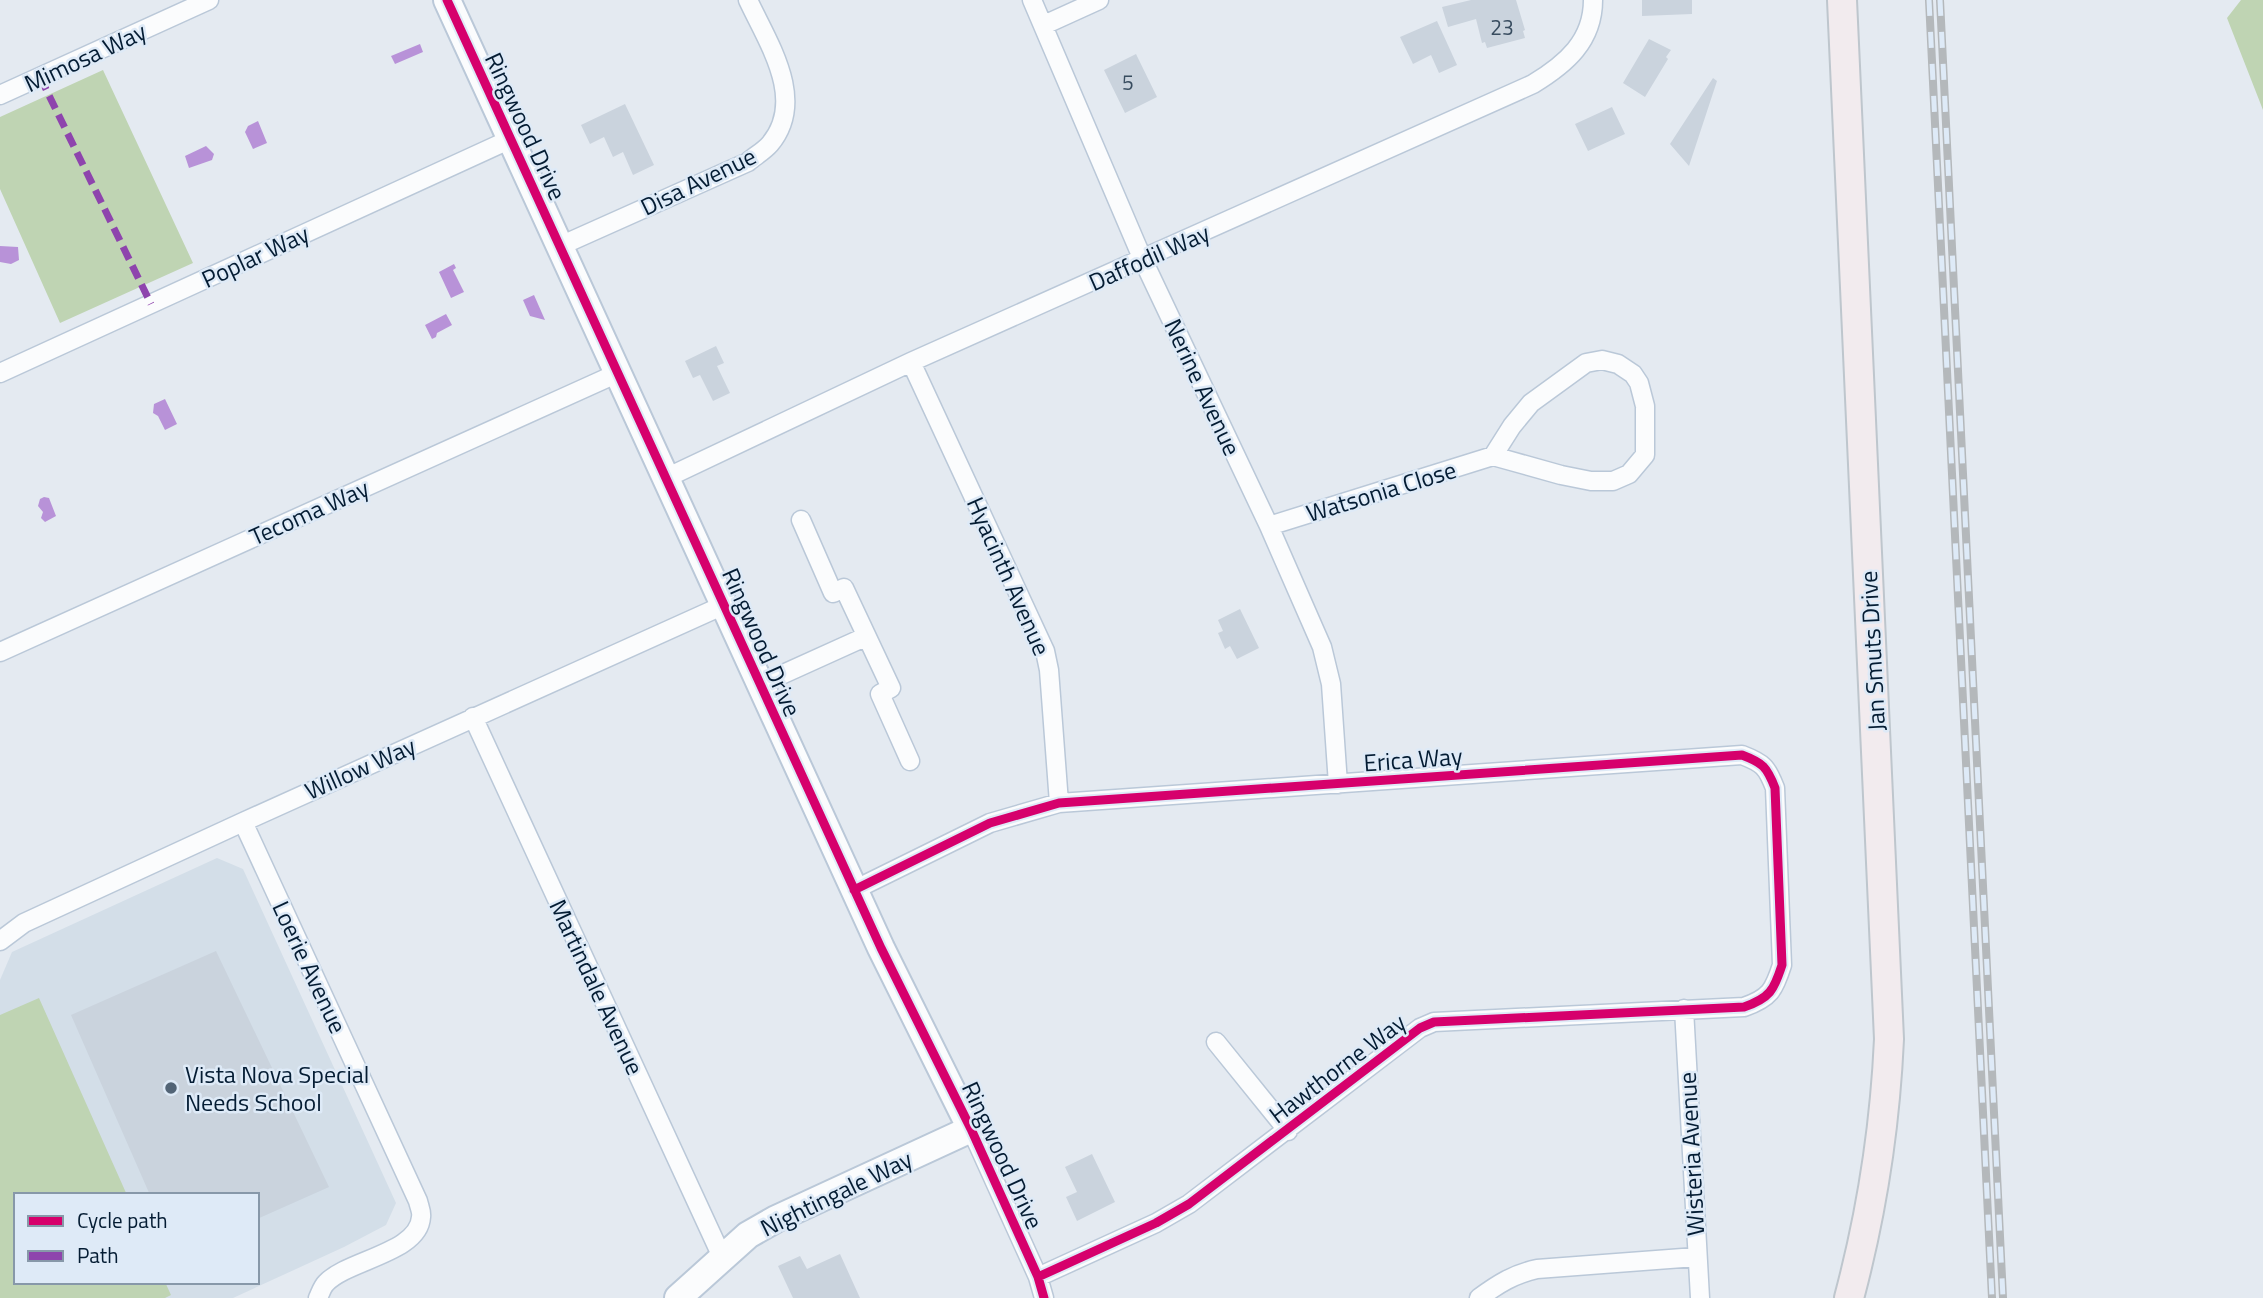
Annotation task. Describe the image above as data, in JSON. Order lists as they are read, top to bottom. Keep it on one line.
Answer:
{"streets":{"main road":["Jan Smuts Drive"],"street":["Mimosa Way","Ringwood Drive","Disa Avenue","Poplar Way","Daffodil Way","Nerine Avenue","Watsonia Close","Tecoma Way","Hyacinth Avenue","Erica Way","Willow Way","Loerie Avenue","Martindale Avenue","Hawthorne Way","Wisteria Avenue","Nightingale Way"]},"crossings":[["Ringwood Drive","Disa Avenue"],["Ringwood Drive","Poplar Way"],["Ringwood Drive","Daffodil Way"],["Ringwood Drive","Tecoma Way"],["Ringwood Drive","Erica Way"],["Ringwood Drive","Willow Way"],["Ringwood Drive","Hawthorne Way"],["Ringwood Drive","Nightingale Way"],["Daffodil Way","Nerine Avenue"],["Daffodil Way","Hyacinth Avenue"],["Nerine Avenue","Watsonia Close"],["Nerine Avenue","Erica Way"],["Hyacinth Avenue","Erica Way"],["Erica Way","Hawthorne Way"],["Willow Way","Loerie Avenue"],["Willow Way","Martindale Avenue"],["Martindale Avenue","Nightingale Way"],["Hawthorne Way","Wisteria Avenue"]],"places":["Vista Nova Special Needs School"],"house_numbers":["23","5"],"legend":["Cycle path","Path"]}
